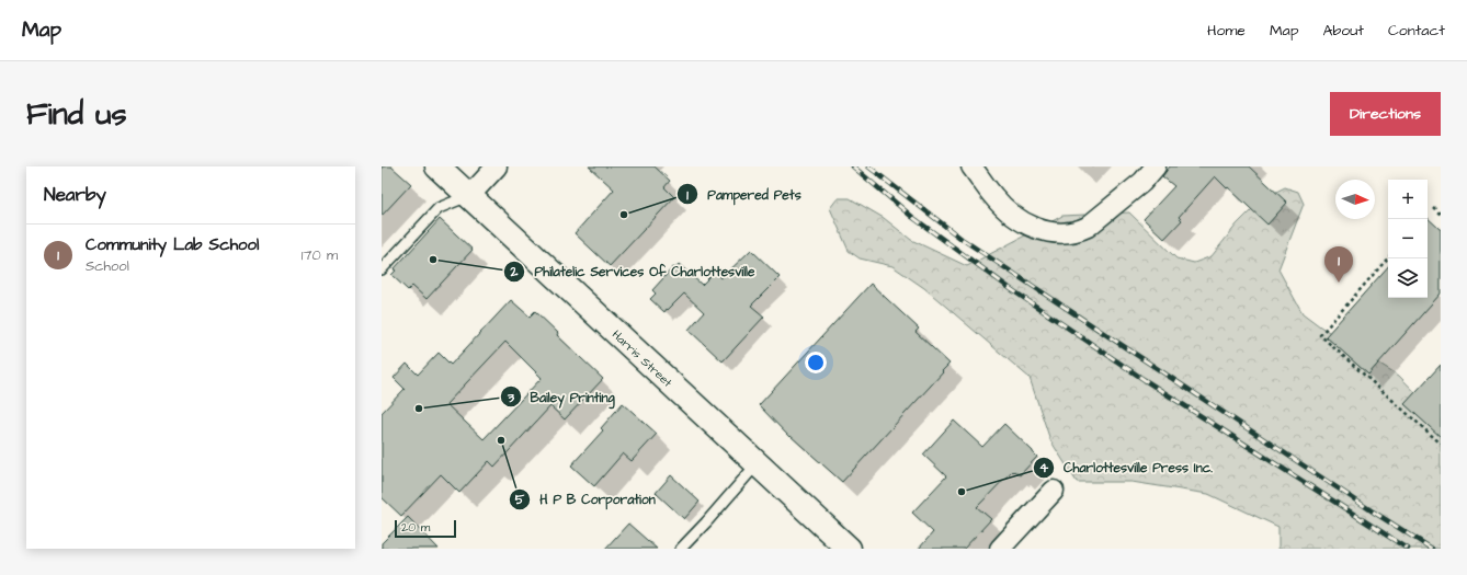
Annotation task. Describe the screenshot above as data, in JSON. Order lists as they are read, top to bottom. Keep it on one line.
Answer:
{"streets":{"street":["Harris Street"]},"places":["Pampered Pets","Philatelic Services Of Charlottesville","Bailey Printing","H P B Corporation","Charlottesville Press Inc."],"scale_bar":"20 m","north":"right","page":{"header":"Map","nav":["Home","Map","About","Contact"],"buttons":"Directions","title":"Find us","heading":"Nearby","map_buttons":["+","−"],"list":[{"mark":"1","name":"Community Lab School","note":"School","value":"170 m"}],"pins":"1","scale":"20 m"}}
